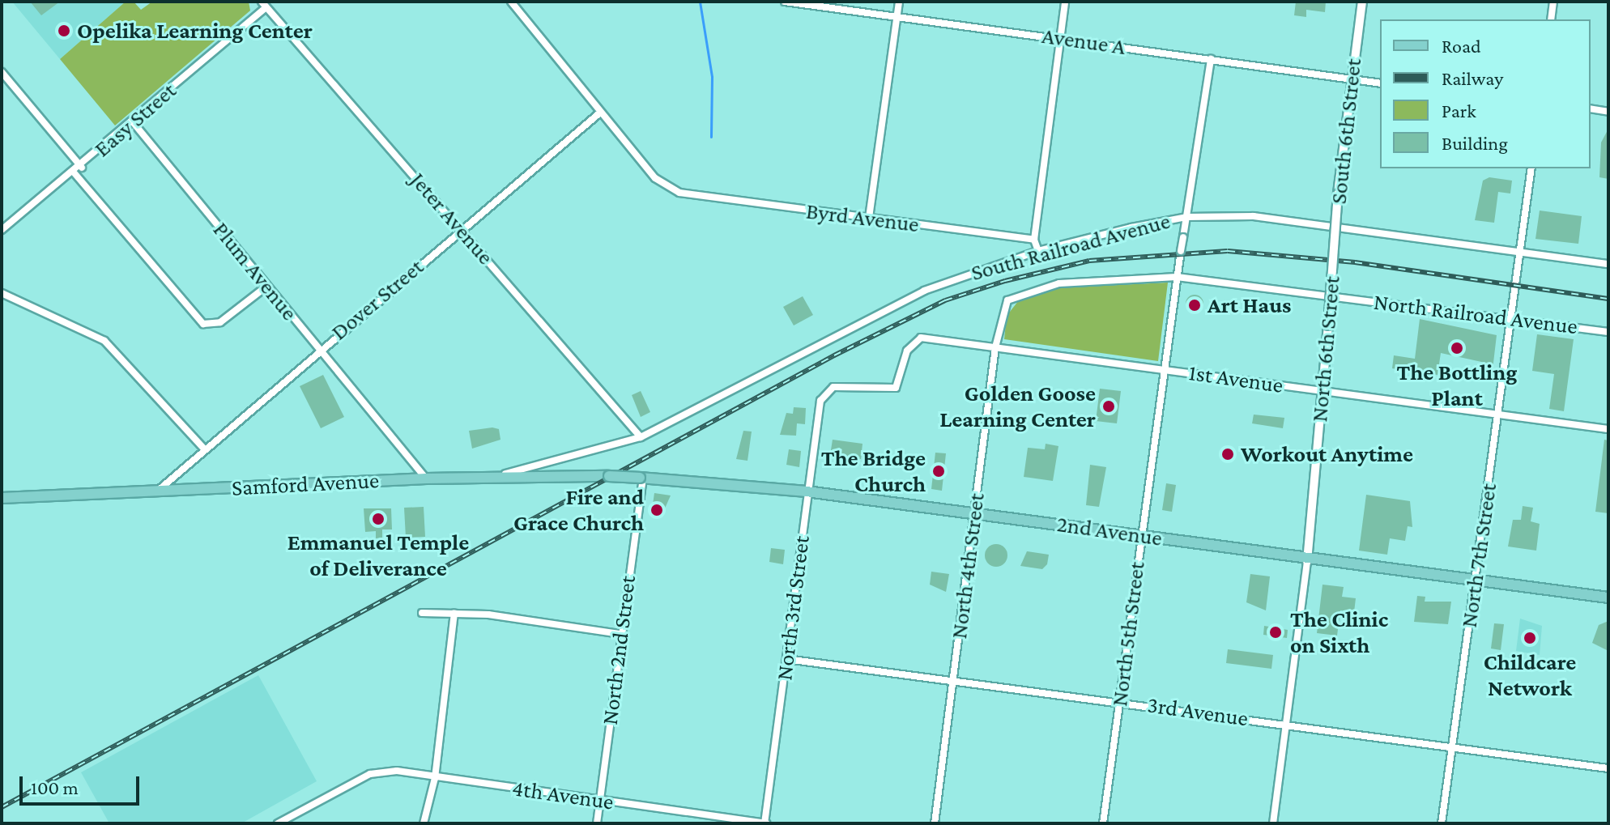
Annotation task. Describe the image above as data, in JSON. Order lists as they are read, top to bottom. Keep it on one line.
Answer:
{"streets":{"main road":["Samford Avenue","2nd Avenue"],"street":["Avenue A","Easy Street","South 6th Street","Byrd Avenue","Jeter Avenue","South Railroad Avenue","Plum Avenue","Dover Street","North Railroad Avenue","North 6th Street","1st Avenue","North 7th Street","North 4th Street","North 3rd Street","North 5th Street","North 2nd Street","3rd Avenue","4th Avenue"]},"crossings":[["Avenue A","South 6th Street"],["Avenue A","North 5th Street"],["Easy Street","Jeter Avenue"],["Easy Street","Plum Avenue"],["South 6th Street","North 6th Street"],["Byrd Avenue","Dover Street"],["Jeter Avenue","South Railroad Avenue"],["Jeter Avenue","Dover Street"],["South Railroad Avenue","Samford Avenue"],["South Railroad Avenue","North 7th Street"],["South Railroad Avenue","North 5th Street"],["Plum Avenue","Dover Street"],["Plum Avenue","Samford Avenue"],["Dover Street","Samford Avenue"],["North Railroad Avenue","North 7th Street"],["North Railroad Avenue","North 4th Street"],["North Railroad Avenue","North 5th Street"],["North 6th Street","1st Avenue"],["North 6th Street","2nd Avenue"],["North 6th Street","3rd Avenue"],["1st Avenue","North 7th Street"],["1st Avenue","North 4th Street"],["1st Avenue","North 3rd Street"],["1st Avenue","North 5th Street"],["Samford Avenue","2nd Avenue"],["2nd Avenue","North 7th Street"],["2nd Avenue","North 4th Street"],["2nd Avenue","North 3rd Street"],["2nd Avenue","North 5th Street"],["2nd Avenue","North 2nd Street"],["North 7th Street","3rd Avenue"],["North 4th Street","3rd Avenue"],["North 3rd Street","3rd Avenue"],["North 3rd Street","4th Avenue"],["North 5th Street","3rd Avenue"],["North 2nd Street","4th Avenue"]],"places":["Opelika Learning Center","Art Haus","The Bottling Plant","Golden Goose Learning Center","Workout Anytime","The Bridge Church","Fire and Grace Church","Emmanuel Temple of Deliverance","The Clinic on Sixth","Childcare Network"],"legend":["Road","Railway","Park","Building"],"scale_bar":"100 m"}
